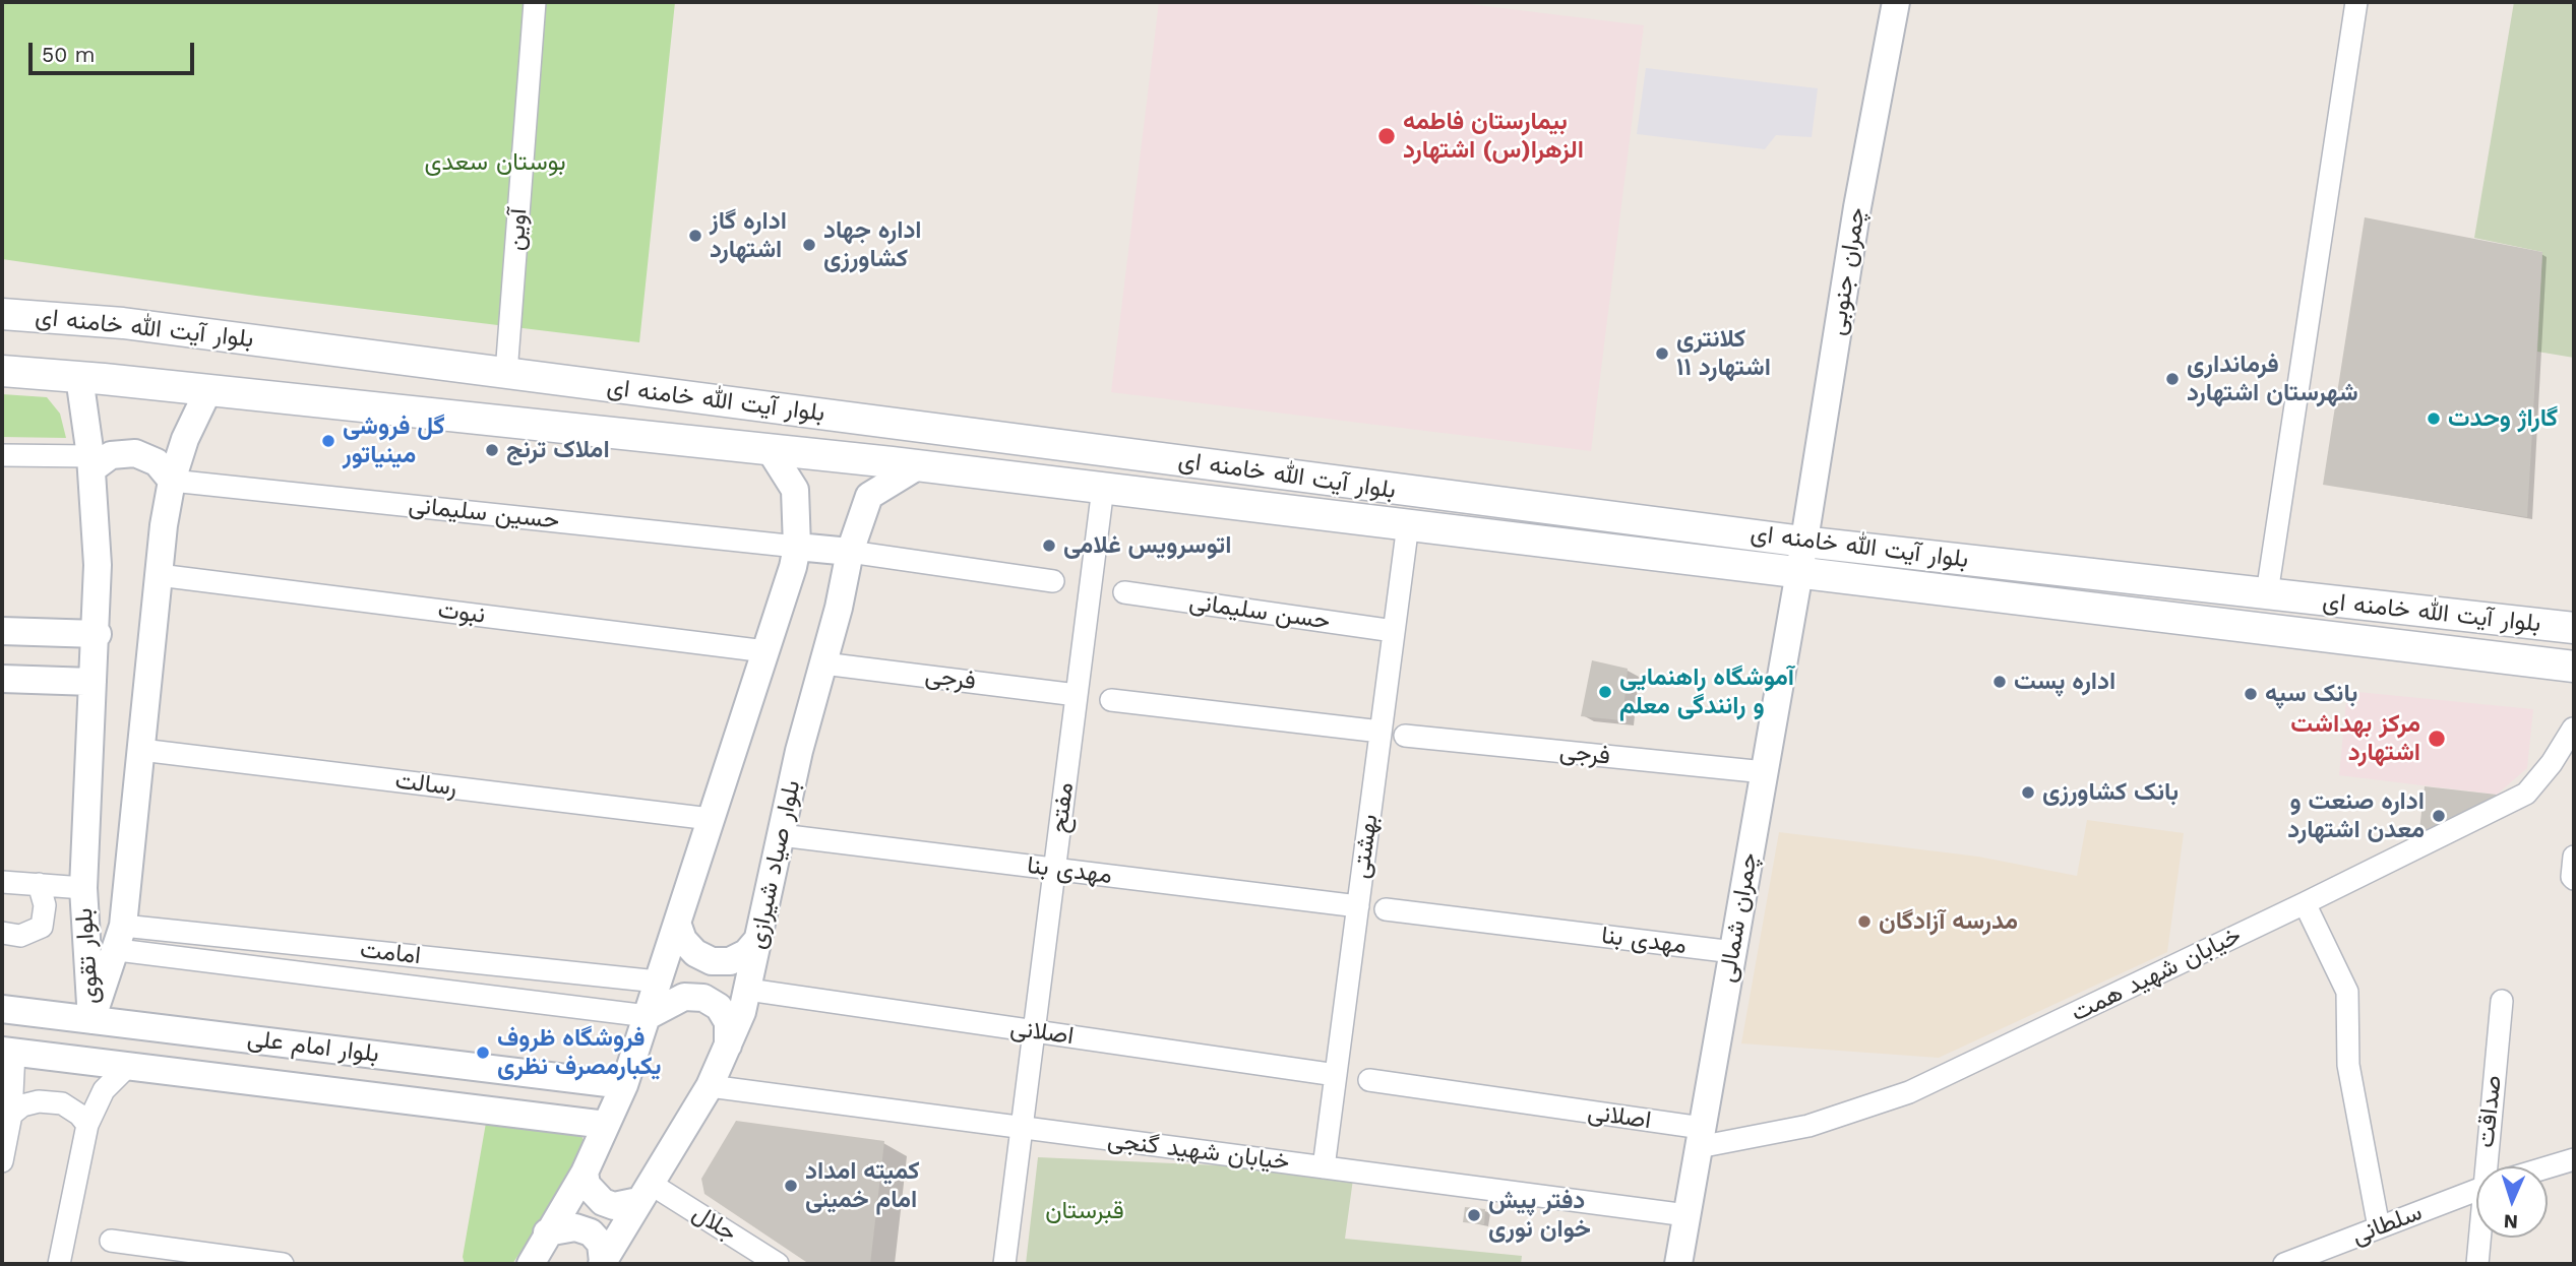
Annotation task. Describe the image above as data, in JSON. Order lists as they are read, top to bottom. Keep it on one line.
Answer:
{"streets":{"main road":["بلوار آیت الله خامنه ای"],"street":["آوین","چمران جنوبی","حسین سلیمانی","حسن سلیمانی","نبوت","فرجی","رسالت","مفتح","بهشتی","بلوار صیاد شیرازی","مهدی بنا","چمران شمالی","امامت","بلوار تقوی","خیابان شهید همت","اصلانی","بلوار امام علی","صداقت","خیابان شهید گنجی","جلال","سلطانی"]},"crossings":[["آوین","بلوار آیت الله خامنه ای"],["چمران جنوبی","بلوار آیت الله خامنه ای"],["چمران جنوبی","چمران شمالی"],["بلوار آیت الله خامنه ای","مفتح"],["بلوار آیت الله خامنه ای","بهشتی"],["بلوار آیت الله خامنه ای","بلوار صیاد شیرازی"],["بلوار آیت الله خامنه ای","چمران شمالی"],["بلوار آیت الله خامنه ای","بلوار تقوی"],["حسین سلیمانی","بلوار تقوی"],["حسن سلیمانی","بهشتی"],["نبوت","بلوار تقوی"],["فرجی","مفتح"],["فرجی","بلوار صیاد شیرازی"],["فرجی","چمران شمالی"],["رسالت","بلوار تقوی"],["مفتح","مهدی بنا"],["مفتح","اصلانی"],["مفتح","خیابان شهید گنجی"],["بهشتی","مهدی بنا"],["بهشتی","اصلانی"],["بهشتی","خیابان شهید گنجی"],["بلوار صیاد شیرازی","مهدی بنا"],["بلوار صیاد شیرازی","اصلانی"],["بلوار صیاد شیرازی","خیابان شهید گنجی"],["بلوار صیاد شیرازی","جلال"],["مهدی بنا","چمران شمالی"],["چمران شمالی","خیابان شهید همت"],["چمران شمالی","اصلانی"],["چمران شمالی","خیابان شهید گنجی"],["امامت","بلوار تقوی"],["بلوار تقوی","بلوار امام علی"],["خیابان شهید همت","اصلانی"]],"parks":["بوستان سعدی","قبرستان"],"places":["بیمارستان فاطمه الزهرا(س) اشتهارد","اداره گاز اشتهارد","اداره جهاد کشاورزی","کلانتری ۱۱ اشتهارد","فرمانداری شهرستان اشتهارد","گاراژ وحدت","گل فروشی مینیاتور","املاک ترنج","اتوسرویس غلامی","اداره پست","آموشگاه راهنمایی و رانندگی معلم","بانک سپه","مرکز بهداشت اشتهارد","بانک کشاورزی","اداره صنعت و معدن اشتهارد","مدرسه آزادگان","فروشگاه ظروف یکبارمصرف نظری","کمیته امداد امام خمینی","دفتر پیش خوان نوری"],"scale_bar":"50 m","north":"bottom"}
